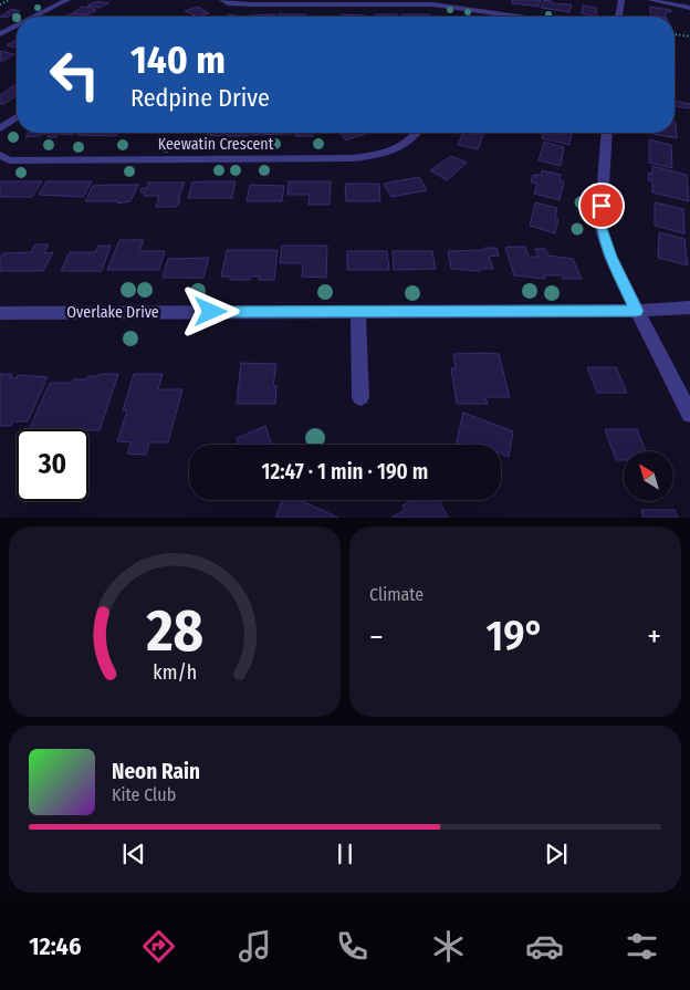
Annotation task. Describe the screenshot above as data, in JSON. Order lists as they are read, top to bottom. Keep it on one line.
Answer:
{"streets":{"street":["Keewatin Crescent","Overlake Drive"]},"north":"top left","page":{"turn":["140 m","Redpine Drive"],"limit":"30","trip":"12:47 · 1 min · 190 m","tile":"Climate","heat":["−","19°","+"],"song":["Neon Rain","Kite Club"],"tabs":"12:46","gauge":["28","km/h"]}}
